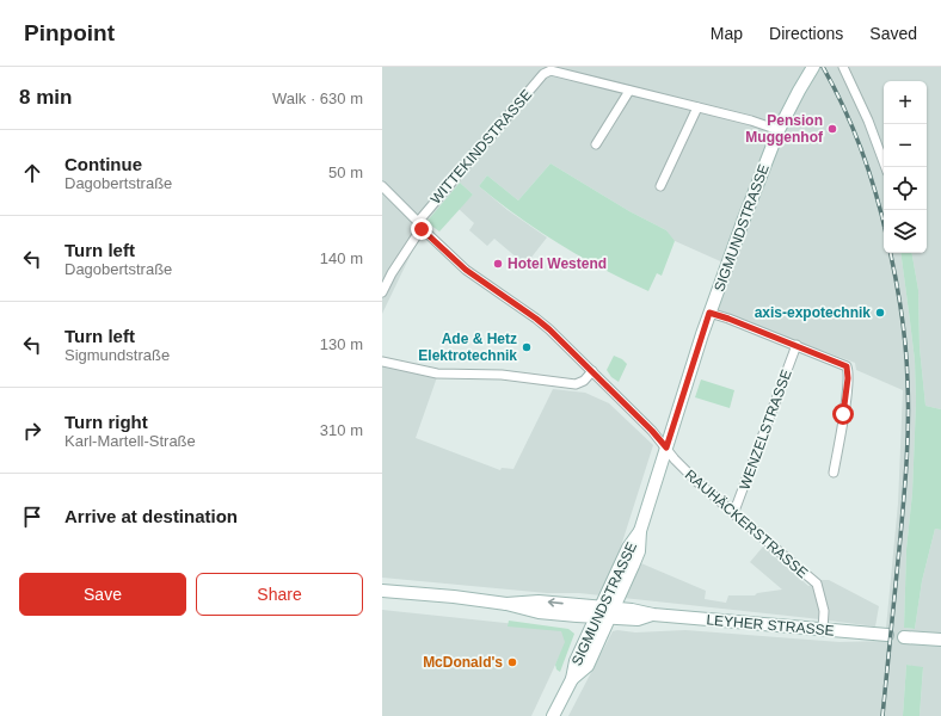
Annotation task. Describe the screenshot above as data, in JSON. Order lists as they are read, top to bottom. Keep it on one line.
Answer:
{"streets":{"main road":["SIGMUNDSTRASSE","LEYHER STRASSE"],"street":["WITTEKINDSTRASSE","WENZELSTRASSE","RAUHÄCKERSTRASSE"]},"crossings":[["WITTEKINDSTRASSE","SIGMUNDSTRASSE"],["WITTEKINDSTRASSE","RAUHÄCKERSTRASSE"],["SIGMUNDSTRASSE","RAUHÄCKERSTRASSE"],["SIGMUNDSTRASSE","LEYHER STRASSE"],["WENZELSTRASSE","RAUHÄCKERSTRASSE"],["RAUHÄCKERSTRASSE","LEYHER STRASSE"]],"places":["Pension Muggenhof","Hotel Westend","axis-expotechnik","Ade & Hetz Elektrotechnik","McDonald's"],"page":{"header":"Pinpoint","nav":["Map","Directions","Saved"],"heading":["8 min","Walk · 630 m"],"map_buttons":["+","−"],"list":[["Continue","Dagobertstraße","50 m"],["Turn left","Dagobertstraße","140 m"],["Turn left","Sigmundstraße","130 m"],["Turn right","Karl-Martell-Straße","310 m"],"Arrive at destination"],"buttons":["Save","Share"]}}
